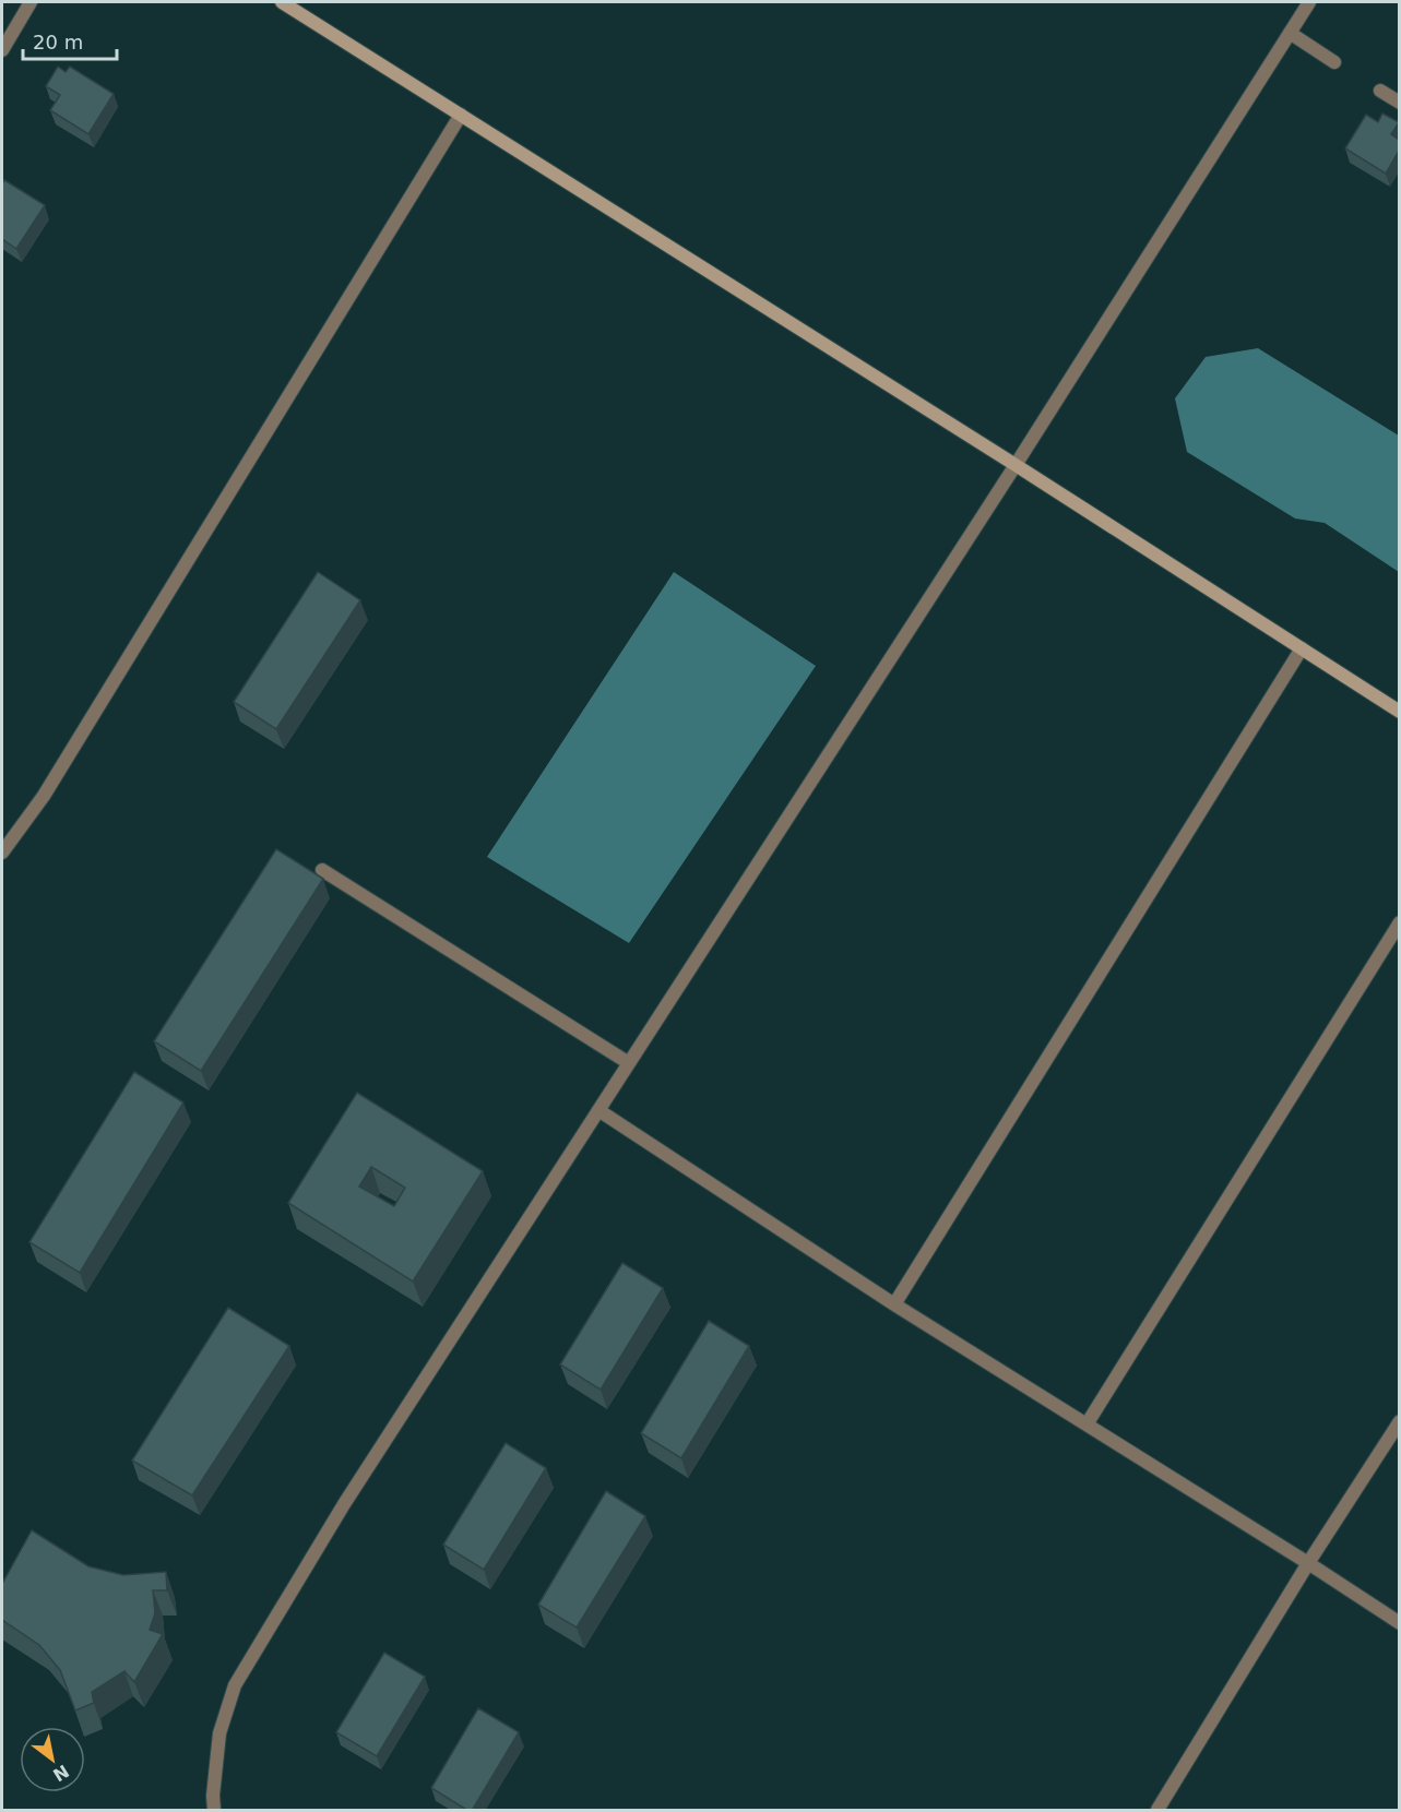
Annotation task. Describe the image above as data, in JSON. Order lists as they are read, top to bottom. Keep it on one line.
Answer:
{"scale_bar":"20 m","north":"bottom right"}
